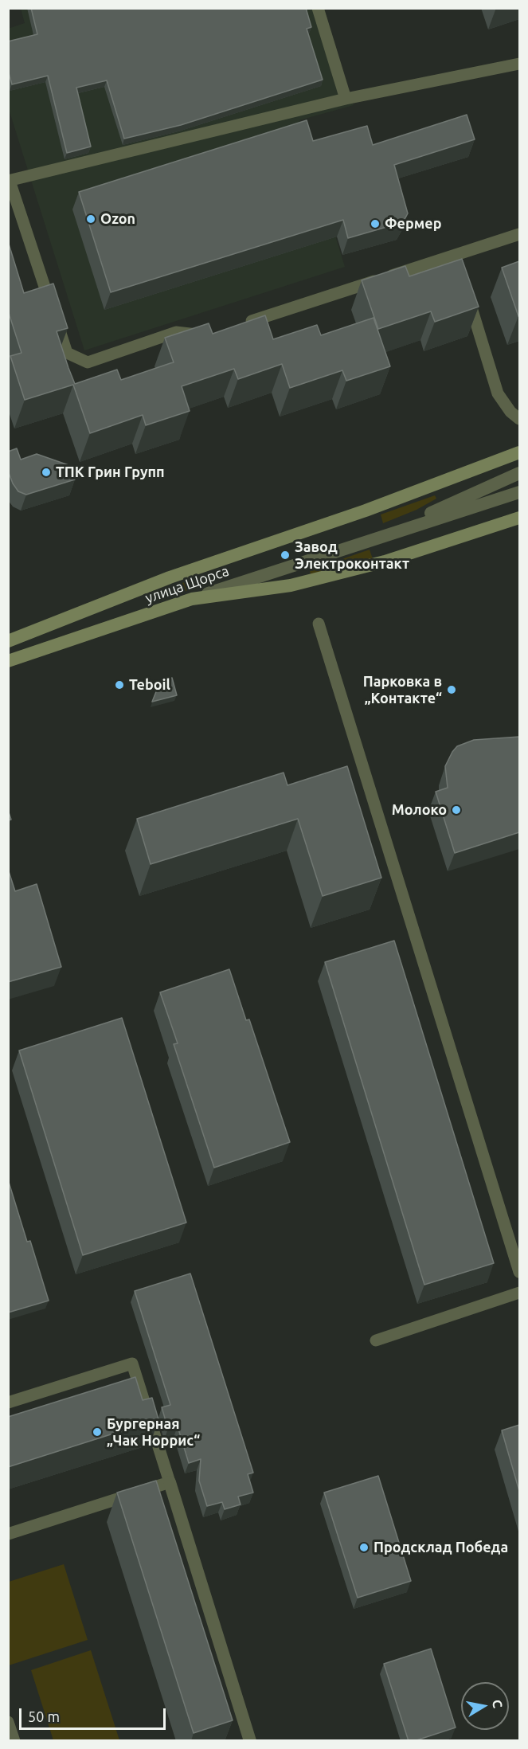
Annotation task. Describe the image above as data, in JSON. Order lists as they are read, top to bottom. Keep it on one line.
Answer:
{"streets":{"main road":["улица Щорса"]},"places":["Ozon","Фермер","ТПК Грин Групп","Завод Электроконтакт","Teboil","Парковка в „Контакте“","Молоко","Бургерная „Чак Норрис“","Продсклад Победа"],"scale_bar":"50 m","north":"right"}
